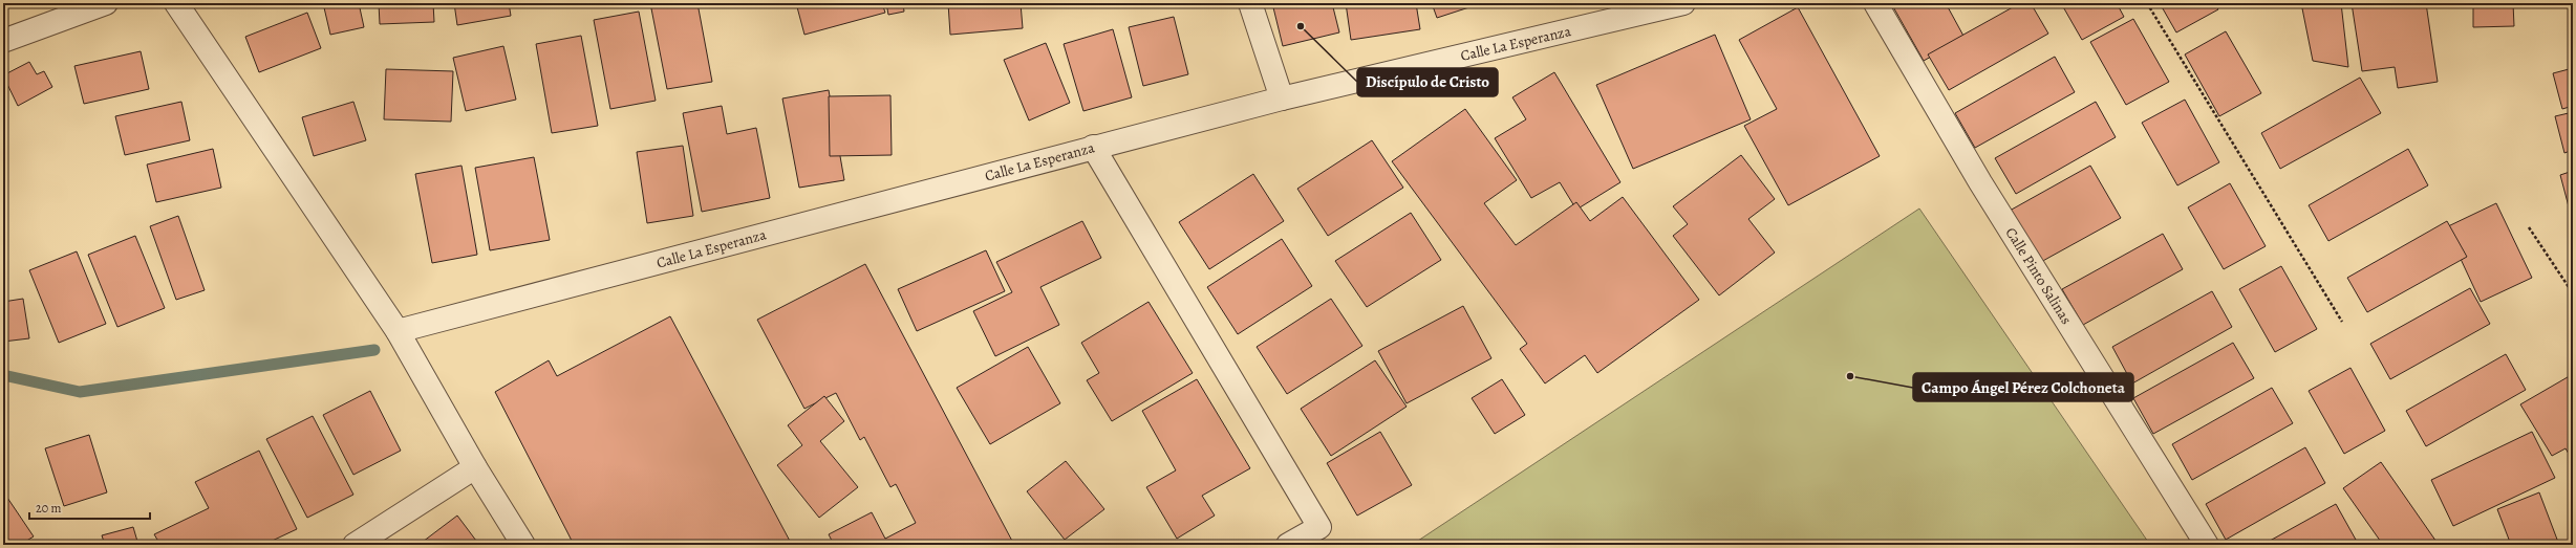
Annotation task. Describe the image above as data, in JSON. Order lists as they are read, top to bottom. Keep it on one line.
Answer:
{"streets":{"street":["Calle La Esperanza","Calle Pinto Salinas"]},"places":["Discípulo de Cristo","Campo Ángel Pérez Colchoneta"],"scale_bar":"20 m"}
